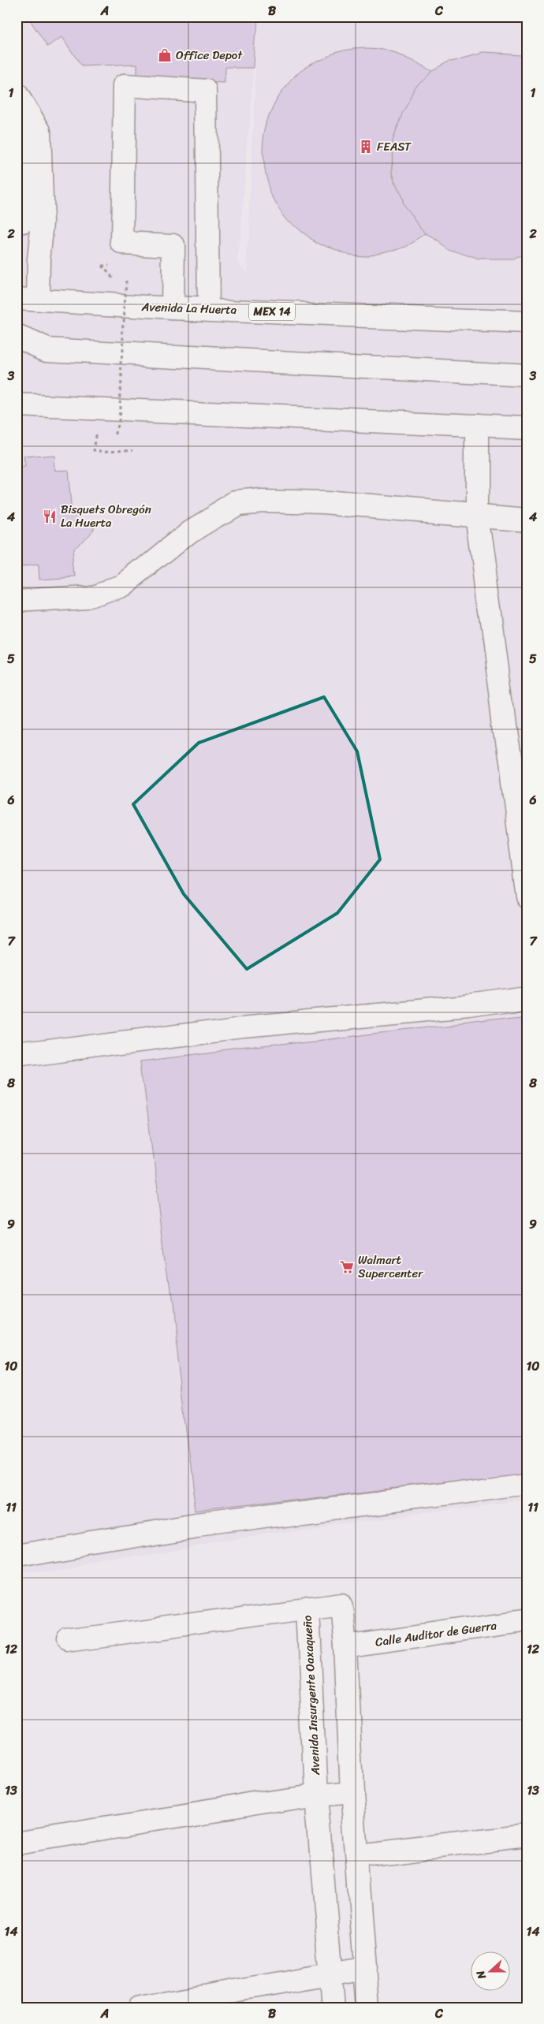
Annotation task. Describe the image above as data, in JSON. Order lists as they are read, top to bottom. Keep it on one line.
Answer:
{"streets":{"main road":["Avenida La Huerta","MEX 14","Calle Auditor de Guerra","Avenida Insurgente Oaxaqueño"]},"crossings":[["Calle Auditor de Guerra","Avenida Insurgente Oaxaqueño"]],"places":{"shop":["Office Depot"],"building":["FEAST"],"restaurant":["Bisquets Obregón La Huerta"],"supermarket":["Walmart Supercenter"]},"north":"left","grid":{"columns":["A","B","C"],"rows":["1","2","3","4","5","6","7","8","9","10","11","12","13","14"]}}
